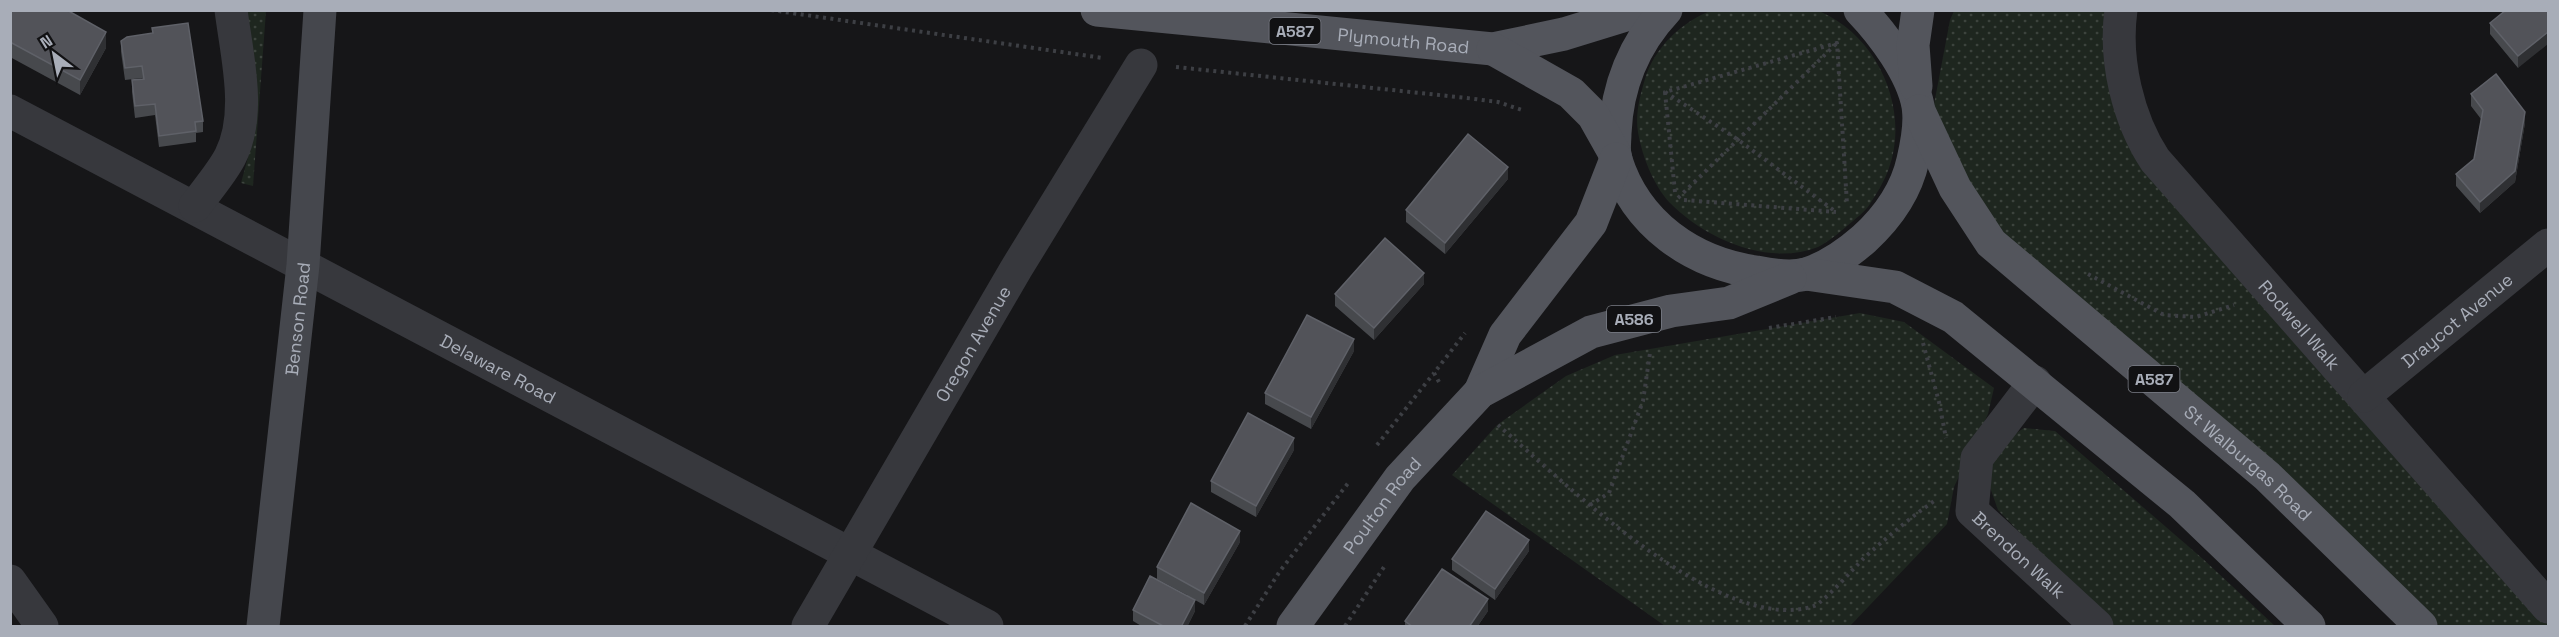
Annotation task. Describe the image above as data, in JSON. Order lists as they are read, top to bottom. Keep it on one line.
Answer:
{"streets":{"main road":["A587","Plymouth Road","Benson Road","A586","St Walburgas Road","Poulton Road"],"street":["Draycot Avenue","Rodwell Walk","Oregon Avenue","Delaware Road","Brendon Walk"]},"crossings":[["Plymouth Road","Poulton Road"],["Benson Road","Delaware Road"],["Draycot Avenue","Rodwell Walk"],["Oregon Avenue","Delaware Road"],["St Walburgas Road","Poulton Road"]],"north":"top left"}
